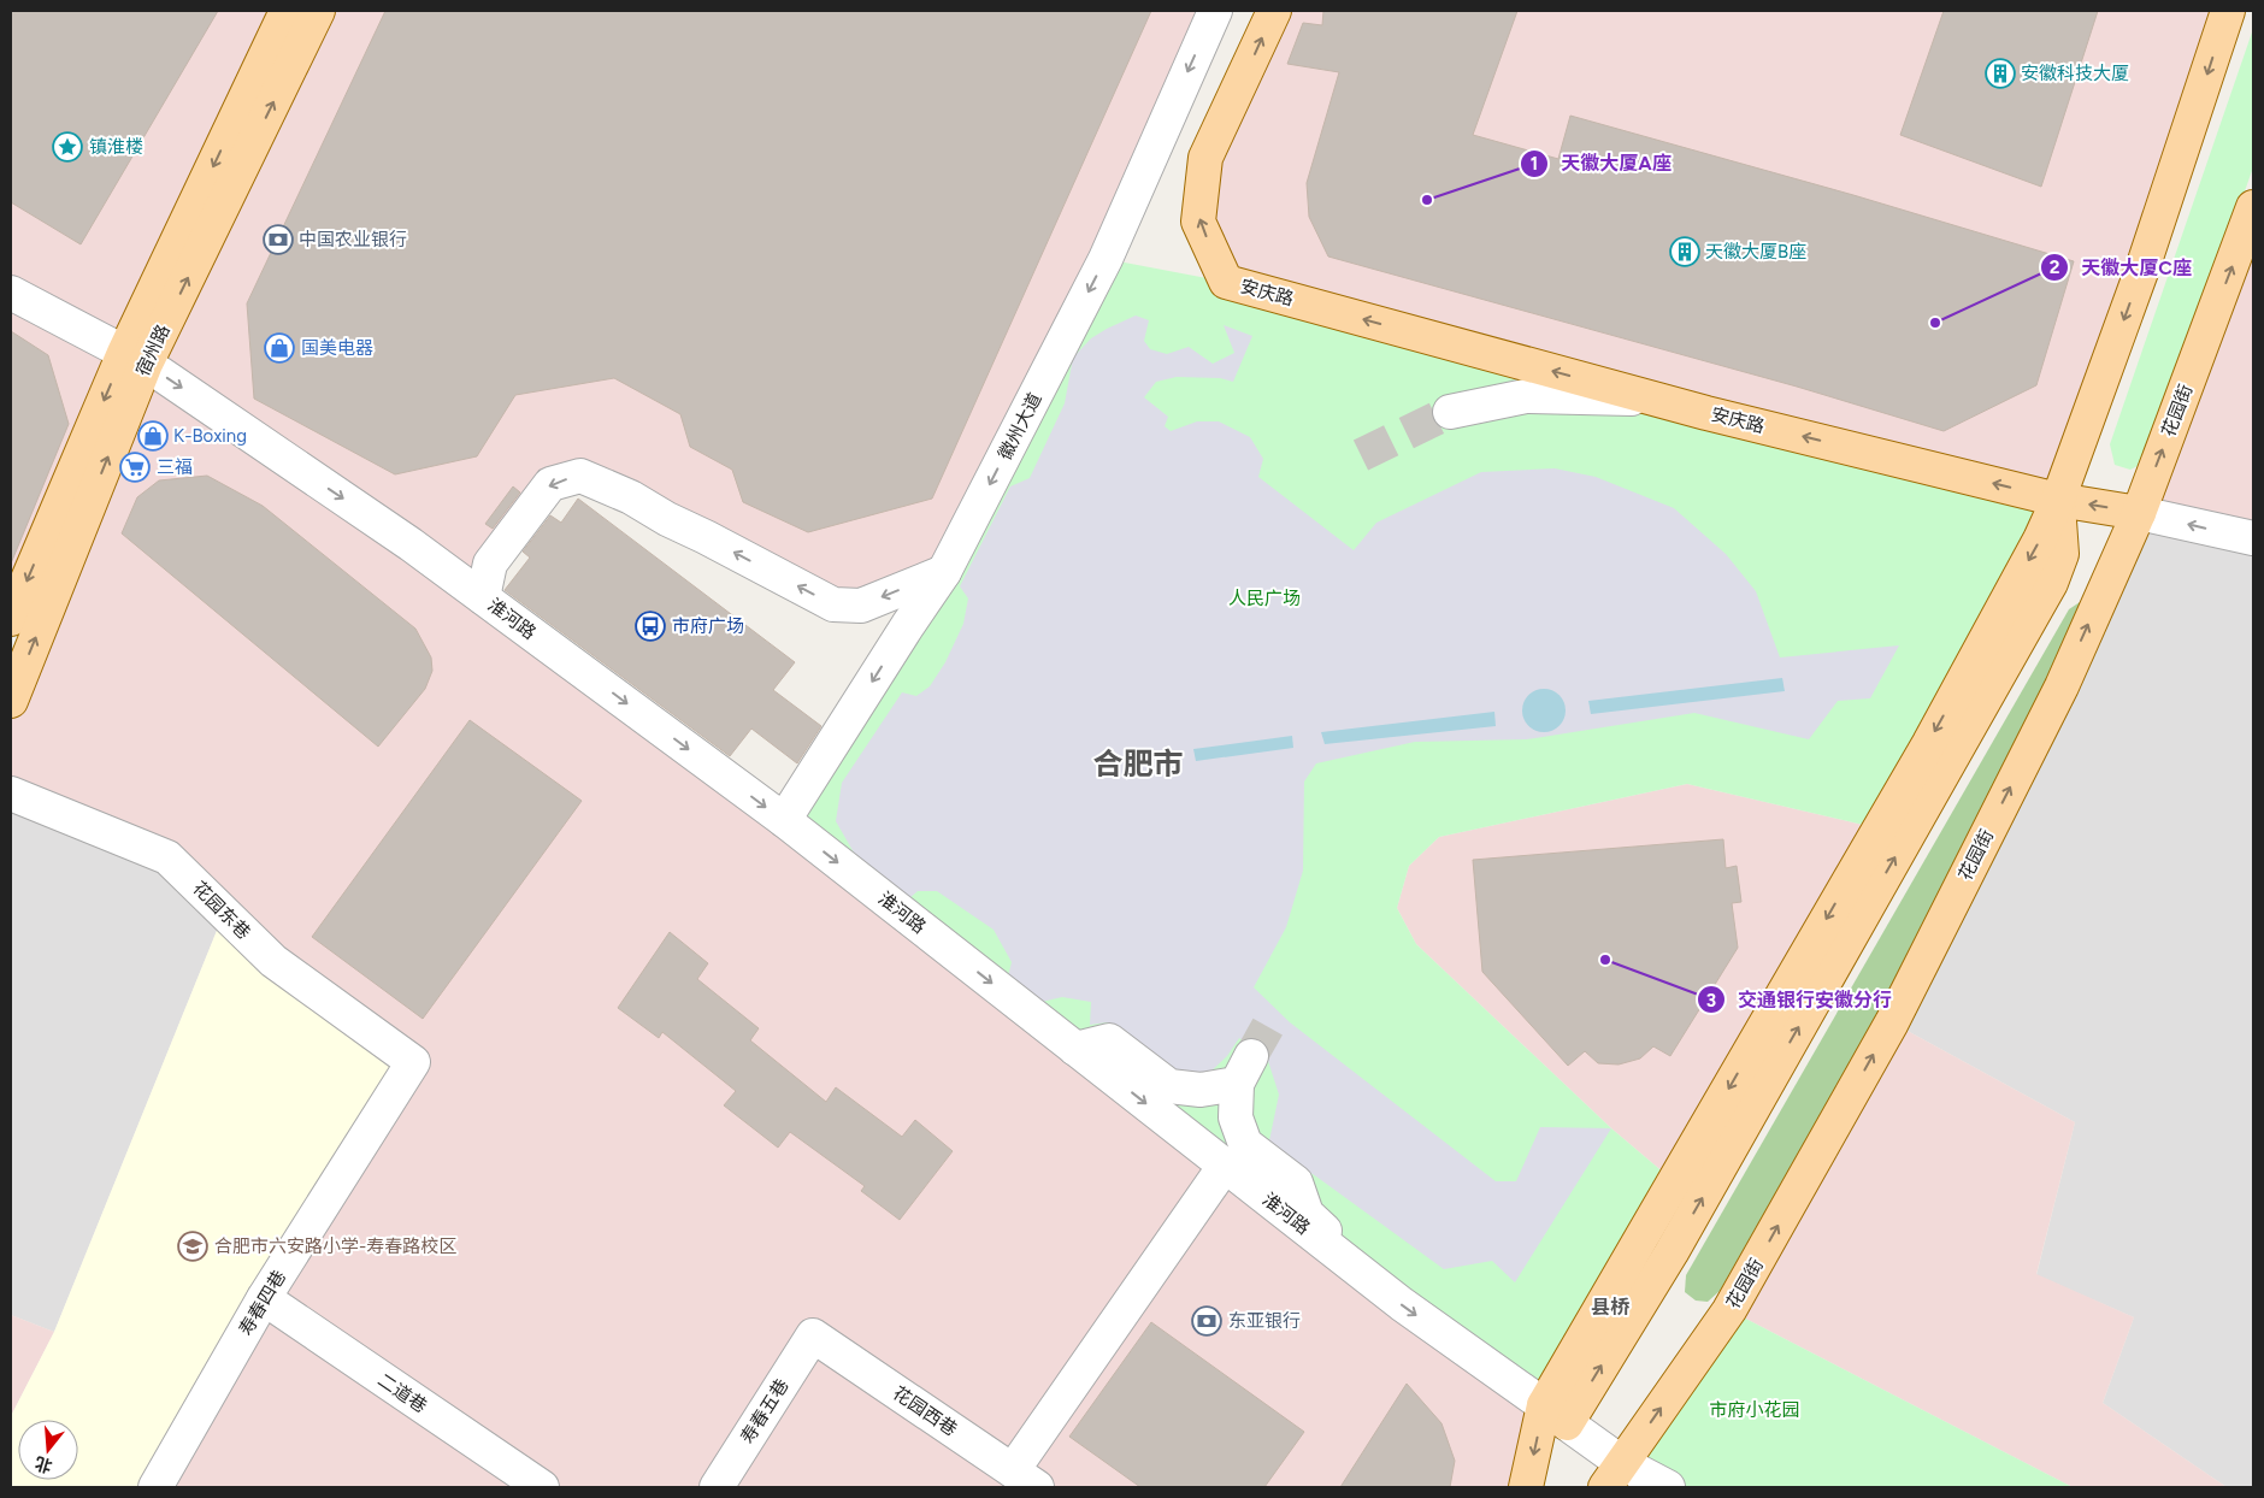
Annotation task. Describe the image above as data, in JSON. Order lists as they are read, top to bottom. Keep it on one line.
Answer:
{"streets":{"main road":["安庆路","宿州路","花园街"],"street":["徽州大道","淮河路","花园东巷","寿春四巷","二道巷","寿春五巷","花园西巷"]},"crossings":[["安庆路","花园街"],["宿州路","淮河路"],["花园街","淮河路"],["徽州大道","淮河路"],["花园东巷","寿春四巷"],["寿春四巷","二道巷"],["寿春五巷","花园西巷"]],"one_way":["安庆路","徽州大道","淮河路"],"districts":["合肥市","县桥"],"parks":["人民广场","市府小花园"],"places":{"building":["安徽科技大厦","天徽大厦B座"],"place":["镇淮楼"],"other":["天徽大厦A座","天徽大厦C座","交通银行安徽分行"],"bank":["中国农业银行","东亚银行"],"shop":["国美电器","K-Boxing"],"supermarket":["三福"],"bus stop":["市府广场"],"school or university":["合肥市六安路小学-寿春路校区"]},"north":"bottom"}
